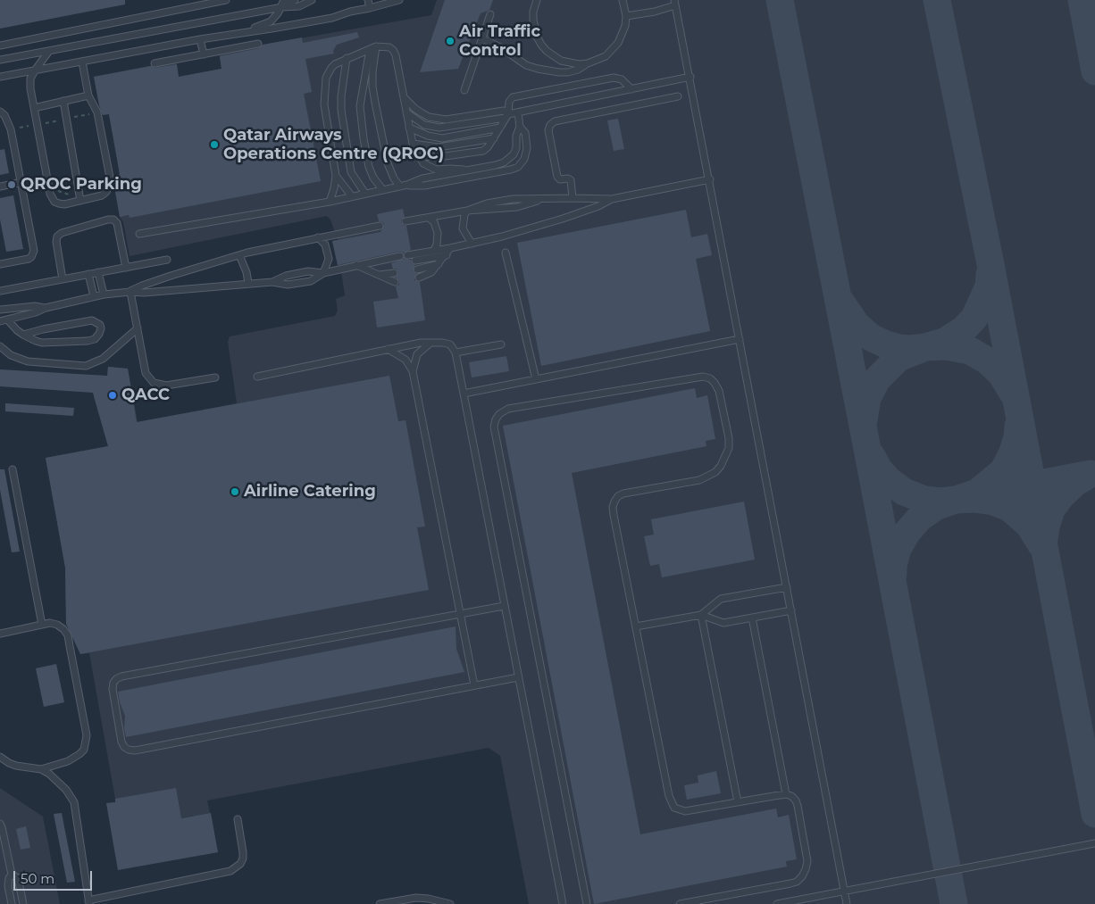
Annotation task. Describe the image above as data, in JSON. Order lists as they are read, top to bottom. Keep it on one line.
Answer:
{"places":["Air Traffic Control","Qatar Airways Operations Centre (QROC)","QROC Parking","QACC","Airline Catering"],"scale_bar":"50 m"}
